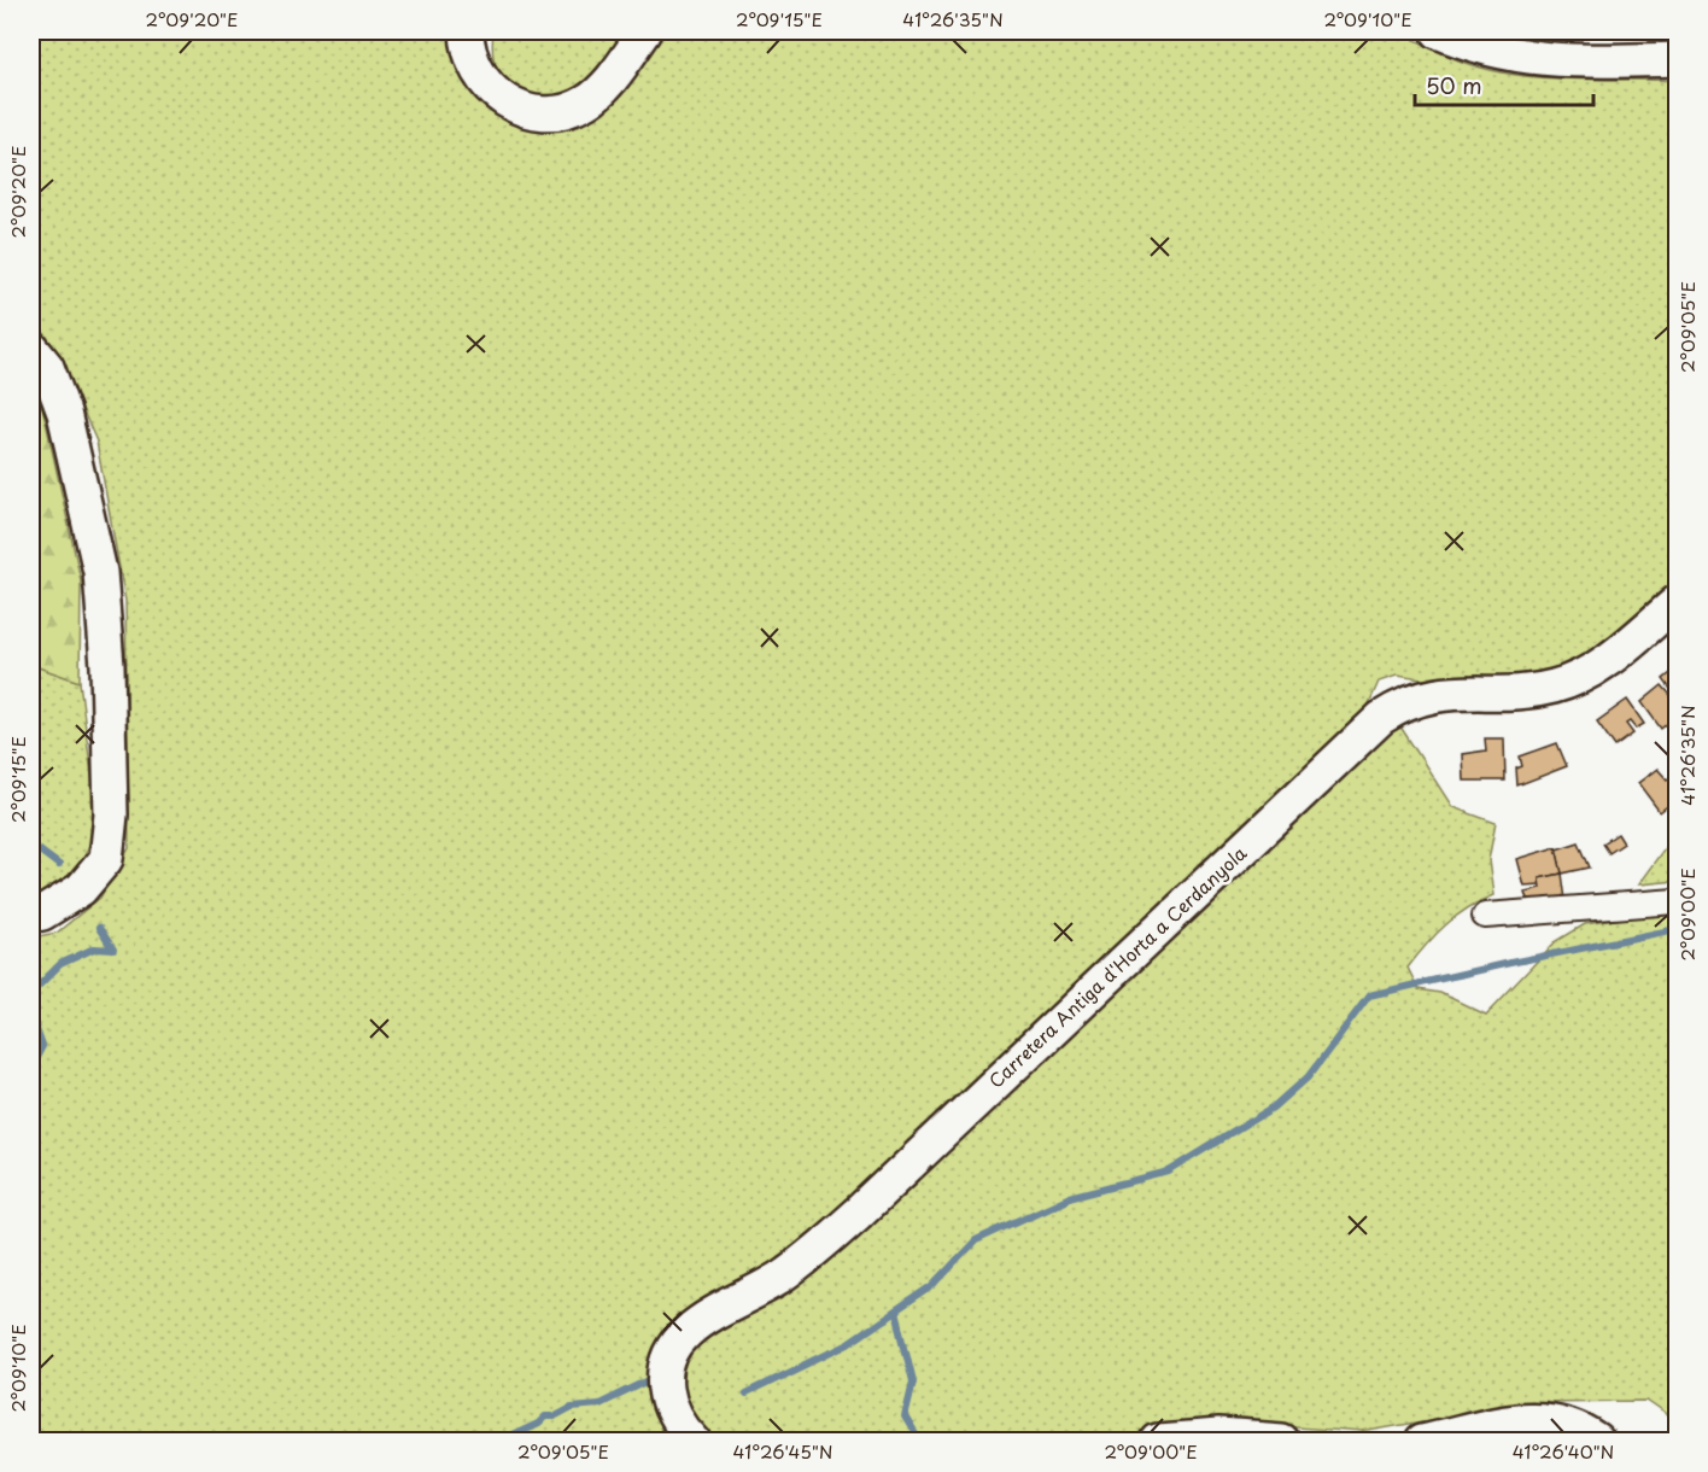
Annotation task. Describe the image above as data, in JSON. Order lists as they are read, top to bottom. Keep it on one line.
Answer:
{"streets":{"street":["Carretera Antiga d'Horta a Cerdanyola"]},"scale_bar":"50 m","coordinates":["2°09'20\"E","2°09'15\"E","41°26'35\"N","2°09'10\"E","2°09'05\"E","2°09'00\"E","41°26'45\"N","41°26'40\"N"]}
